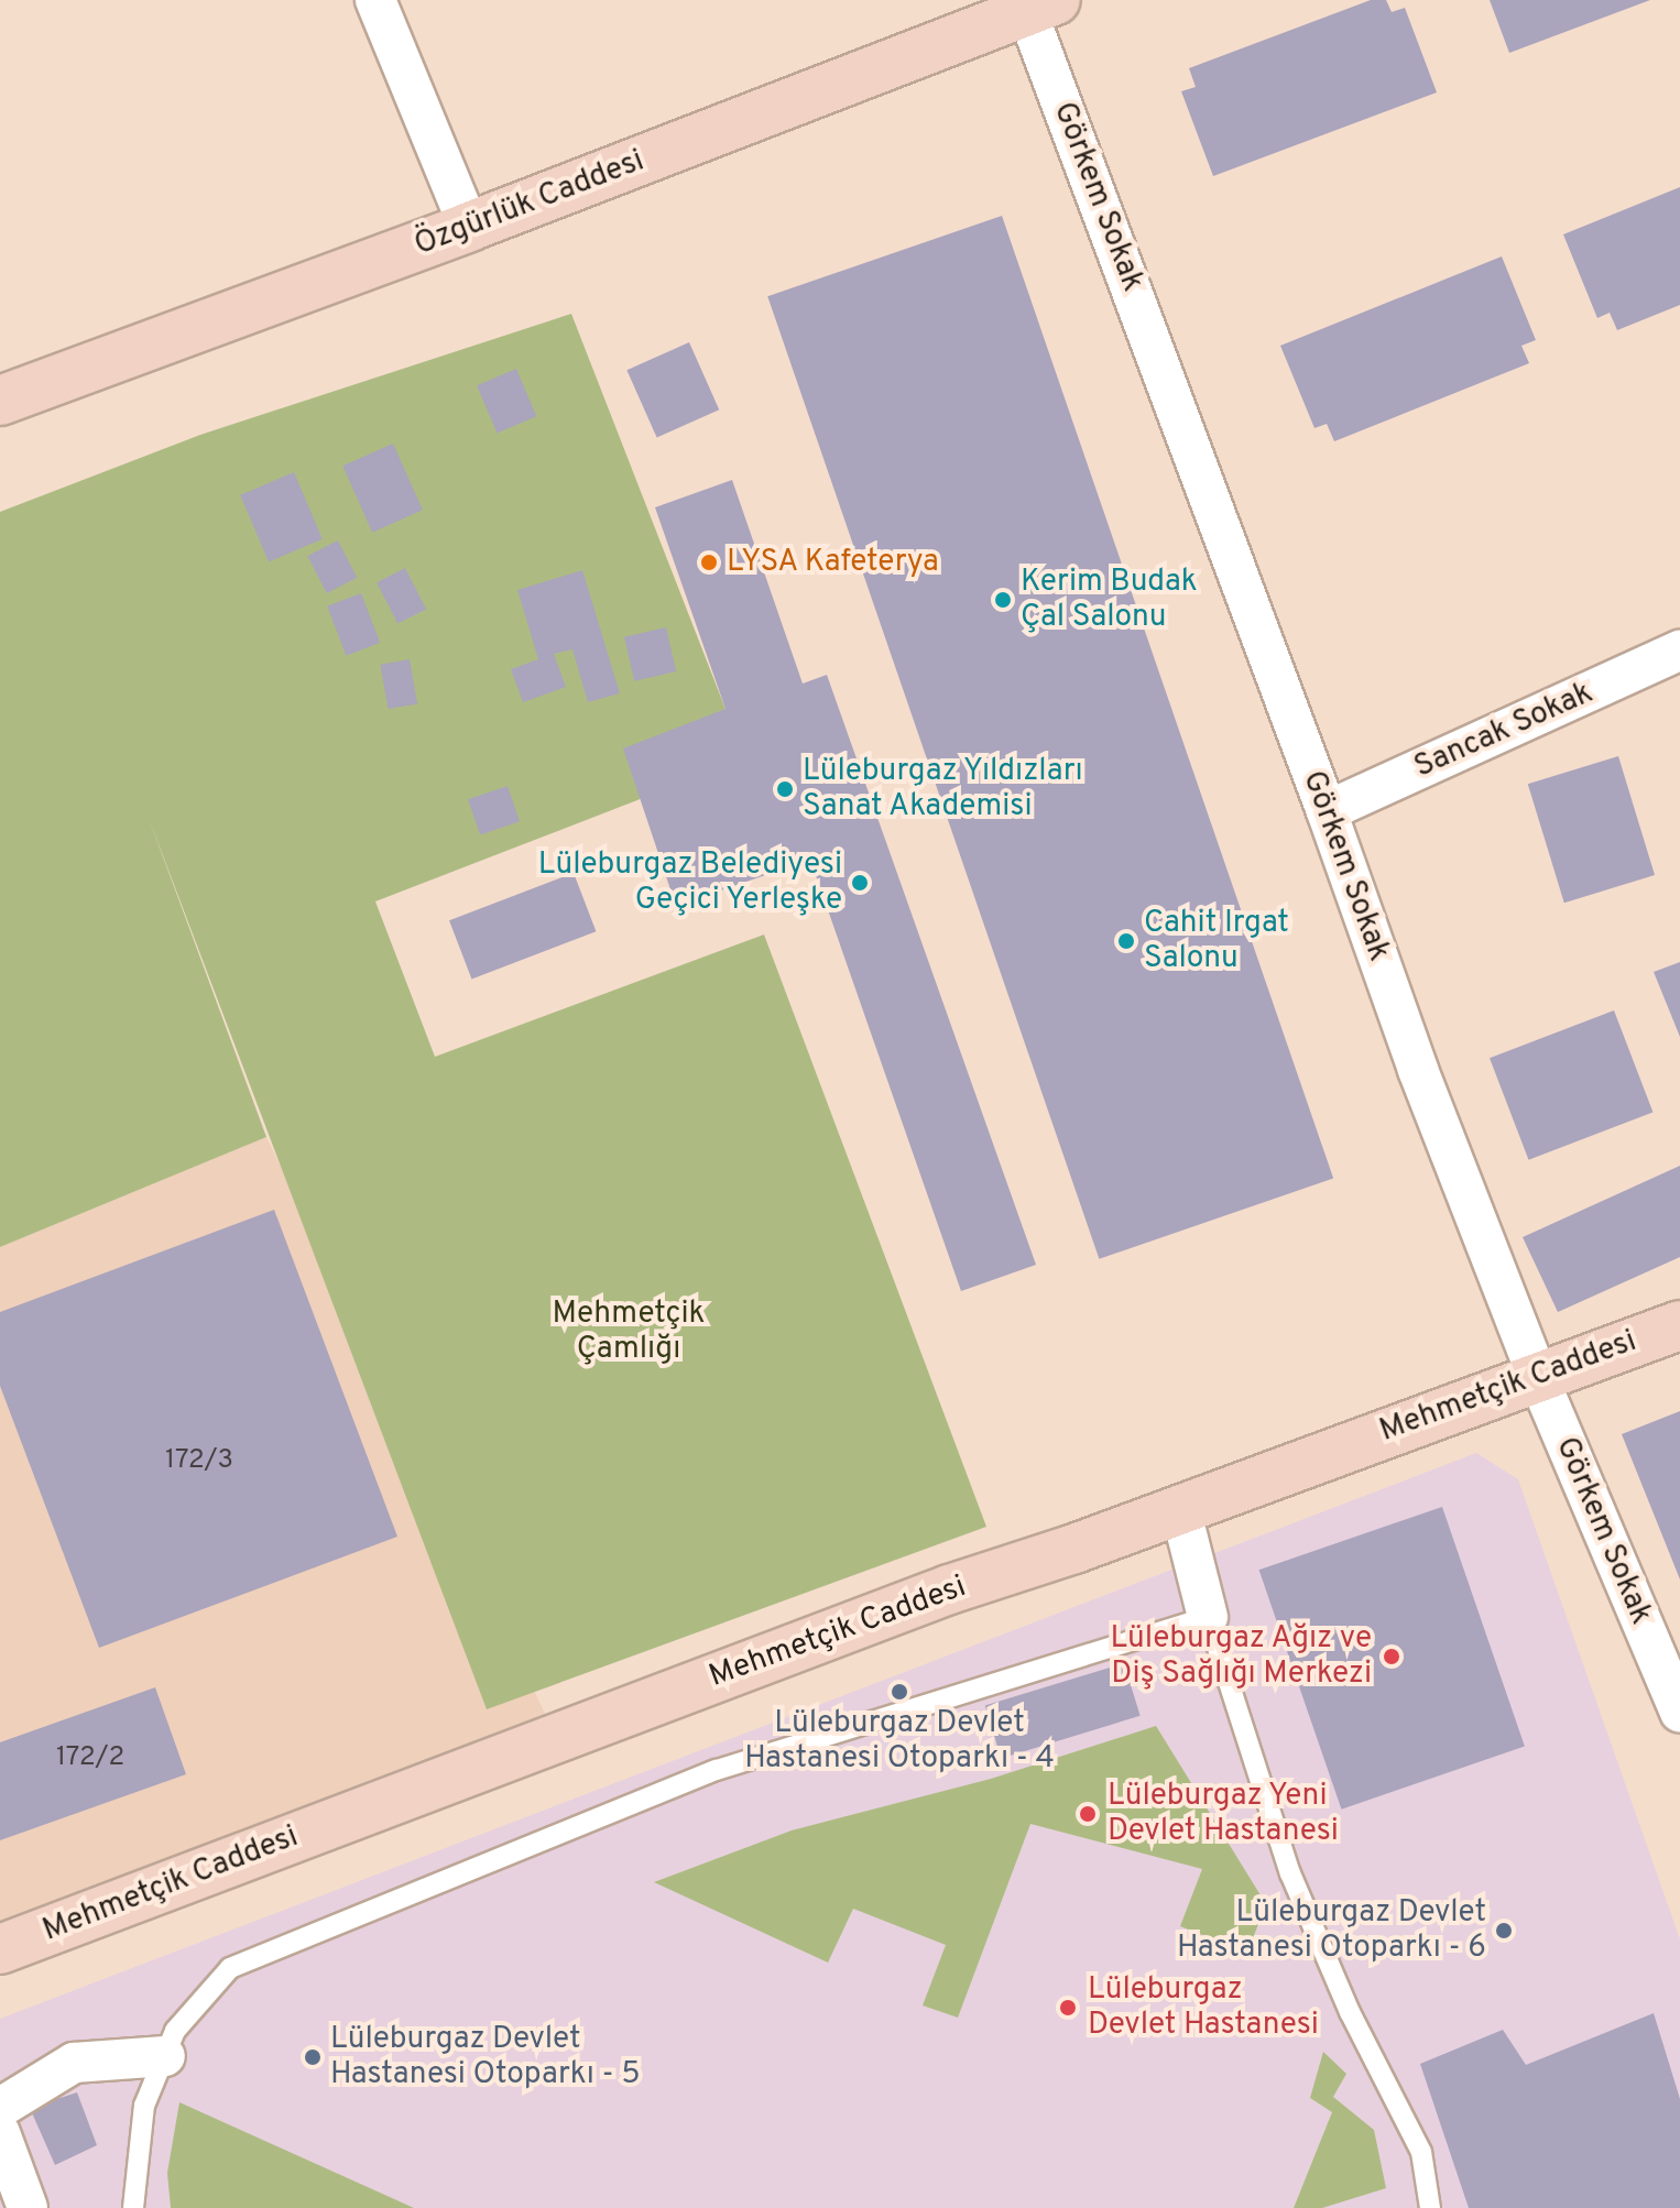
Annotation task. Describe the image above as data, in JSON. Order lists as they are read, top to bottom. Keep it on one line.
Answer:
{"streets":{"street":["Görkem Sokak","Özgürlük Caddesi","Sancak Sokak","Mehmetçik Caddesi"]},"crossings":[["Görkem Sokak","Özgürlük Caddesi"],["Görkem Sokak","Sancak Sokak"],["Görkem Sokak","Mehmetçik Caddesi"]],"parks":["Mehmetçik Çamlığı"],"places":["LYSA Kafeterya","Kerim Budak Çal Salonu","Lüleburgaz Yıldızları Sanat Akademisi","Lüleburgaz Belediyesi Geçici Yerleşke","Cahit Irgat Salonu","Lüleburgaz Ağız ve Diş Sağlığı Merkezi","Lüleburgaz Devlet Hastanesi Otoparkı - 4","Lüleburgaz Yeni Devlet Hastanesi","Lüleburgaz Devlet Hastanesi Otoparkı - 6","Lüleburgaz Devlet Hastanesi","Lüleburgaz Devlet Hastanesi Otoparkı - 5"],"house_numbers":["172/3","172/2"]}
